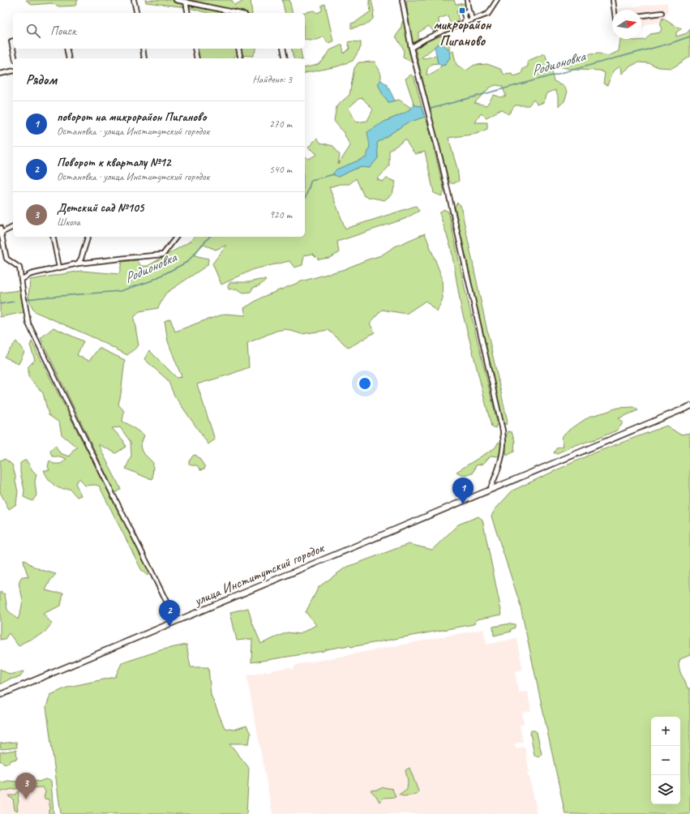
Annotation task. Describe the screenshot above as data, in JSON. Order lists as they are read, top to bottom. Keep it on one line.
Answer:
{"streets":{"street":["улица Институтский городок"]},"water":["Родионовка"],"places":{"transit":["микрорайон Пиганово"]},"north":"right","page":{"search":"Поиск","heading":["Рядом","Найдено: 3"],"list":[{"mark":"1","name":"поворот на микрорайон Пиганово","note":"Остановка · улица Институтский городок","value":"270 m"},{"mark":"2","name":"Поворот к кварталу №12","note":"Остановка · улица Институтский городок","value":"540 m"},{"mark":"3","name":"Детский сад №105","note":"Школа","value":"920 m"}],"pins":["1","2","3"],"map_buttons":["+","−"]}}
